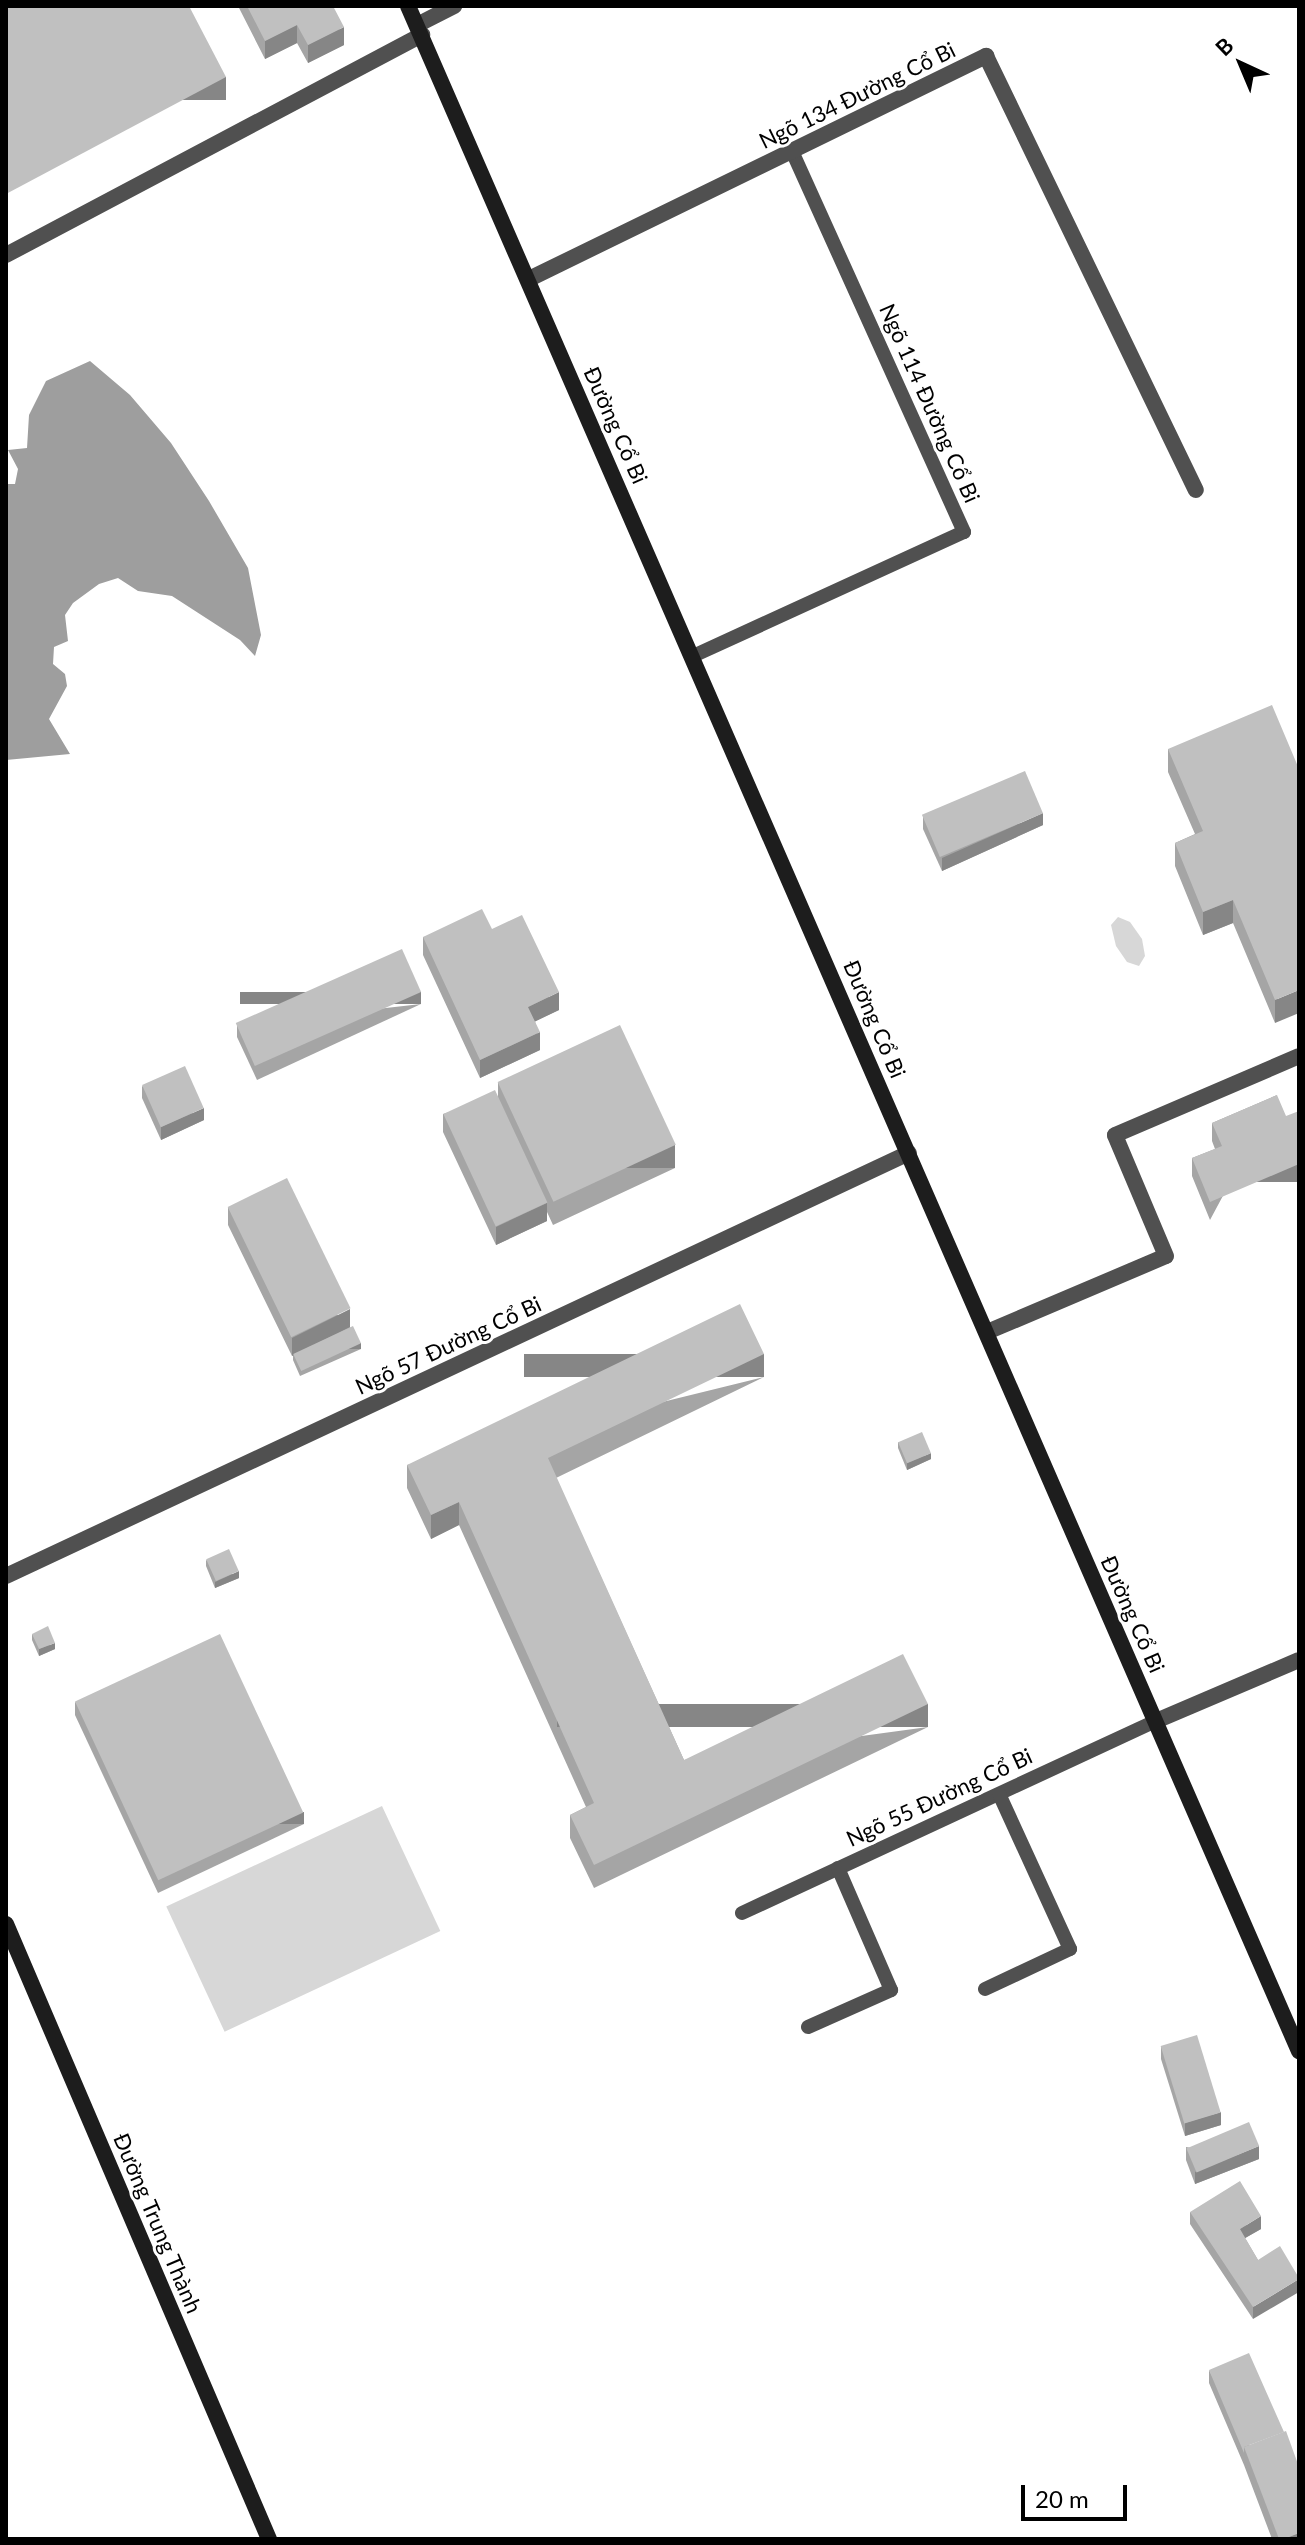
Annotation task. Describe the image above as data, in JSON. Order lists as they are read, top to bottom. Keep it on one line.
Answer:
{"streets":{"main road":["Đường Cổ Bi","Đường Trung Thành"],"street":["Ngõ 134 Đường Cổ Bi","Ngõ 57 Đường Cổ Bi"],"lane":["Ngõ 114 Đường Cổ Bi","Ngõ 55 Đường Cổ Bi"]},"crossings":[["Ngõ 134 Đường Cổ Bi","Ngõ 114 Đường Cổ Bi"],["Ngõ 134 Đường Cổ Bi","Đường Cổ Bi"],["Ngõ 114 Đường Cổ Bi","Đường Cổ Bi"],["Đường Cổ Bi","Ngõ 57 Đường Cổ Bi"],["Đường Cổ Bi","Ngõ 55 Đường Cổ Bi"]],"scale_bar":"20 m","north":"top left"}
